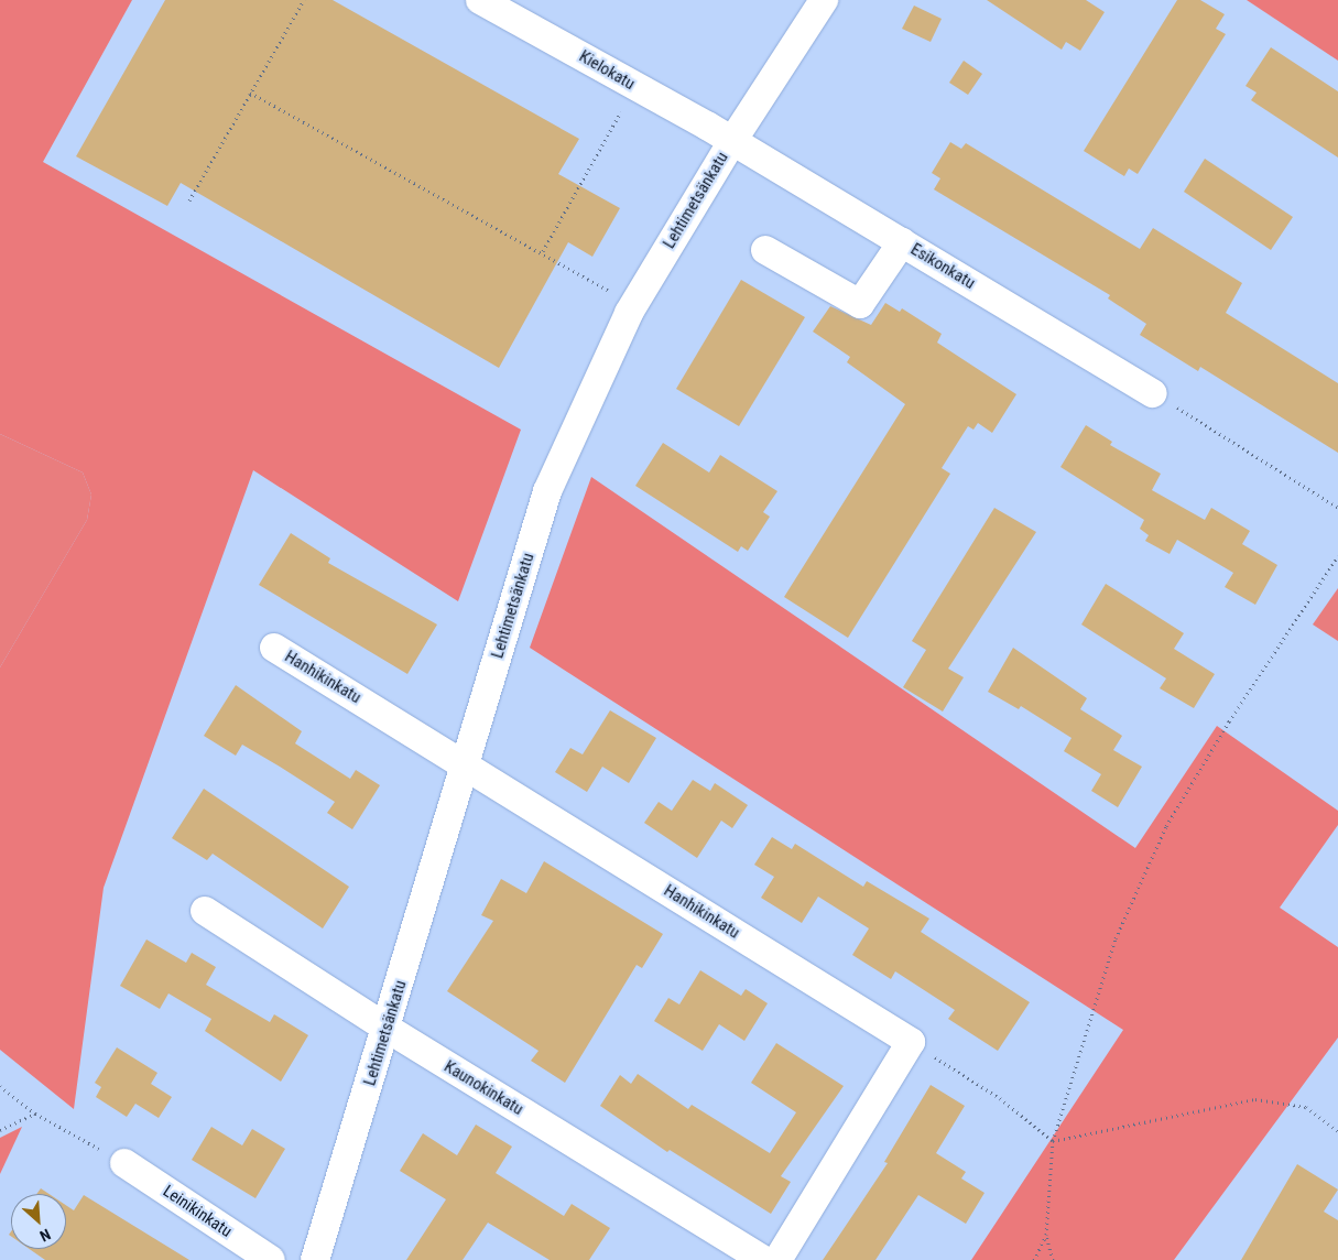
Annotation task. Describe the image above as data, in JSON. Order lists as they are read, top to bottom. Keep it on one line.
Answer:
{"streets":{"street":["Kielokatu","Lehtimetsänkatu","Esikonkatu","Hanhikinkatu","Kaunokinkatu","Leinikinkatu"]},"crossings":[["Kielokatu","Lehtimetsänkatu"],["Kielokatu","Esikonkatu"],["Lehtimetsänkatu","Esikonkatu"],["Lehtimetsänkatu","Hanhikinkatu"],["Lehtimetsänkatu","Kaunokinkatu"]],"north":"bottom right"}
